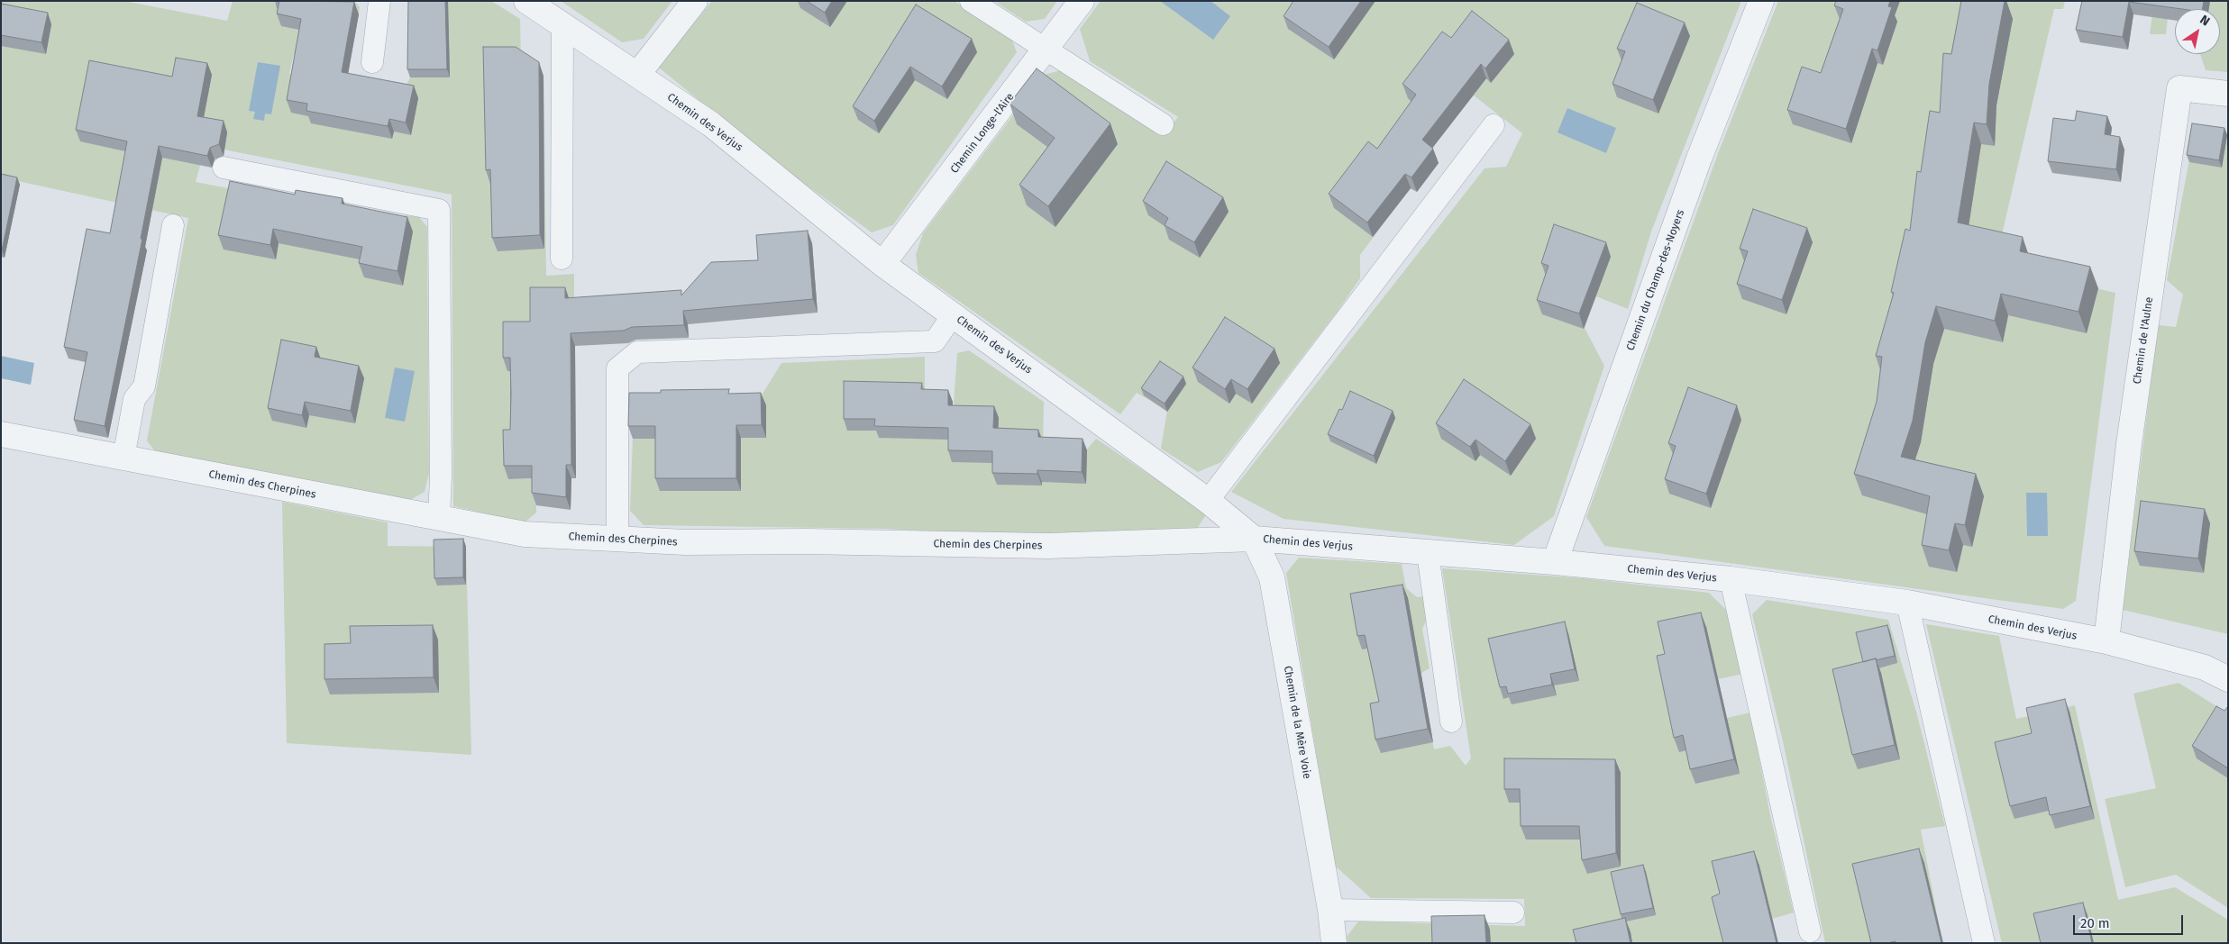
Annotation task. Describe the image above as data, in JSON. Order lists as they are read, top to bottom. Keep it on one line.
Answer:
{"streets":{"street":["Chemin des Verjus","Chemin Longe-l'Aire","Chemin du Champ-des-Noyers","Chemin de l'Aulne","Chemin des Cherpines","Chemin de la Mère Voie"]},"crossings":[["Chemin des Verjus","Chemin Longe-l'Aire"],["Chemin des Verjus","Chemin du Champ-des-Noyers"],["Chemin des Verjus","Chemin de l'Aulne"],["Chemin des Verjus","Chemin des Cherpines"],["Chemin des Verjus","Chemin de la Mère Voie"],["Chemin des Cherpines","Chemin de la Mère Voie"]],"scale_bar":"20 m","north":"top right"}
